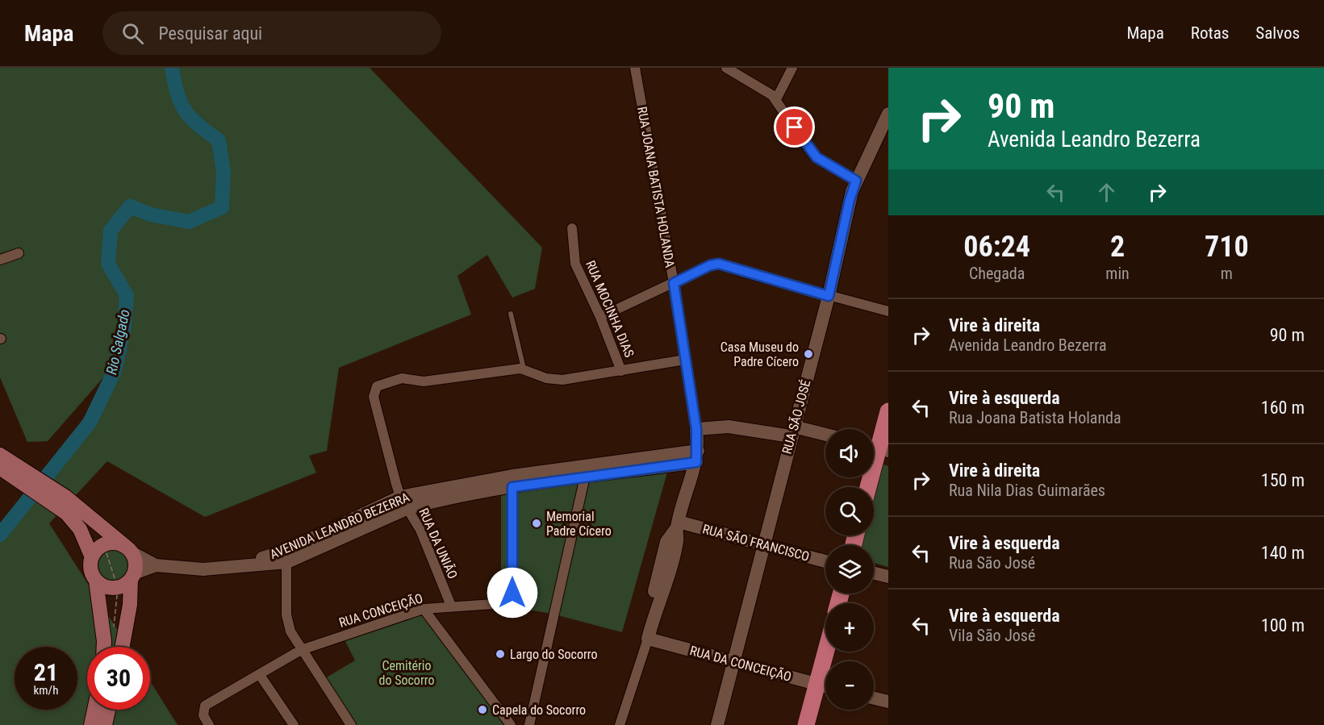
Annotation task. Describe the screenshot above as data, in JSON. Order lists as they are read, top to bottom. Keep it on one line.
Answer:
{"streets":{"street":["RUA JOANA BATISTA HOLANDA","RUA MOCINHA DIAS","RUA SÃO JOSÉ","AVENIDA LEANDRO BEZERRA","RUA SÃO FRANCISCO","RUA DA UNIÃO","RUA CONCEIÇÃO","RUA DA CONCEIÇÃO"]},"crossings":[["RUA JOANA BATISTA HOLANDA","AVENIDA LEANDRO BEZERRA"],["RUA SÃO JOSÉ","RUA SÃO FRANCISCO"],["RUA SÃO JOSÉ","RUA DA CONCEIÇÃO"],["AVENIDA LEANDRO BEZERRA","RUA DA UNIÃO"],["AVENIDA LEANDRO BEZERRA","RUA CONCEIÇÃO"],["RUA DA UNIÃO","RUA CONCEIÇÃO"]],"water":["Rio Salgado"],"parks":["Cemitério do Socorro"],"places":["Casa Museu do Padre Cícero","Memorial Padre Cícero","Largo do Socorro","Capela do Socorro"],"page":{"header":"Mapa","search":"Pesquisar aqui","nav":["Mapa","Rotas","Salvos"],"turn":["90 m","Avenida Leandro Bezerra"],"eta":["06:24","Chegada","2","min","710","m"],"list":[{"name":"Vire à direita","note":"Avenida Leandro Bezerra","value":"90 m"},{"name":"Vire à esquerda","note":"Rua Joana Batista Holanda","value":"160 m"},{"name":"Vire à direita","note":"Rua Nila Dias Guimarães","value":"150 m"},{"name":"Vire à esquerda","note":"Rua São José","value":"140 m"},{"name":"Vire à esquerda","note":"Vila São José","value":"100 m"}],"map_buttons":["+","−"],"speed":"21 km/h","limit":"30"}}
